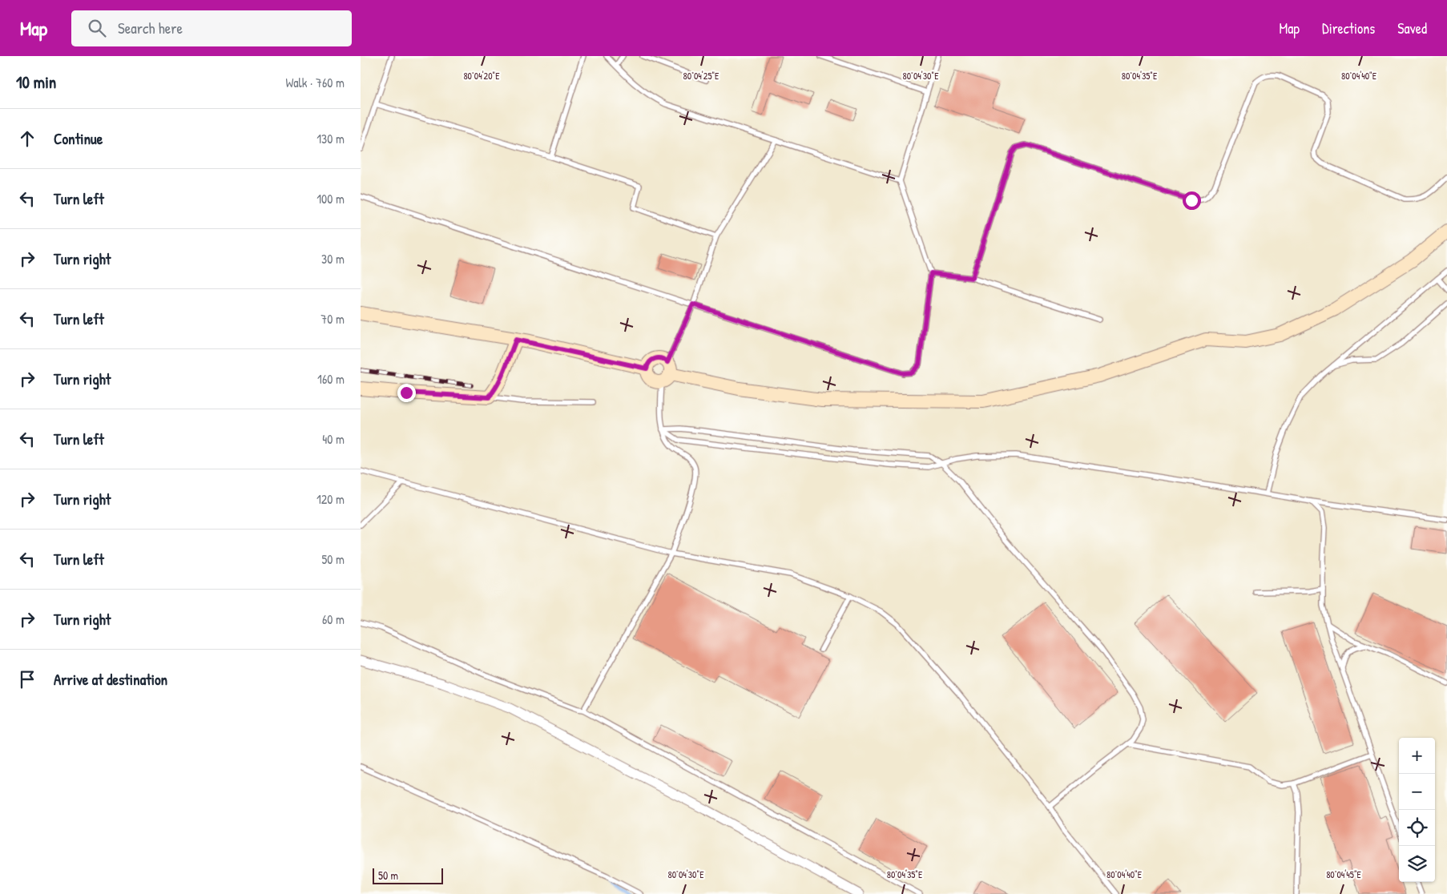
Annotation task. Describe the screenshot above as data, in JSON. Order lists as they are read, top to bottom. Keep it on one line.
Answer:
{"scale_bar":"50 m","page":{"header":"Map","search":"Search here","nav":["Map","Directions","Saved"],"heading":["10 min","Walk · 760 m"],"list":[["Continue","130 m"],["Turn left","100 m"],["Turn right","30 m"],["Turn left","70 m"],["Turn right","160 m"],["Turn left","40 m"],["Turn right","120 m"],["Turn left","50 m"],["Turn right","60 m"],"Arrive at destination"],"map_buttons":["+","−"],"scale":"50 m"},"coordinates":["80°04'20\"E","80°04'25\"E","80°04'30\"E","80°04'35\"E","80°04'40\"E","80°04'45\"E"]}
